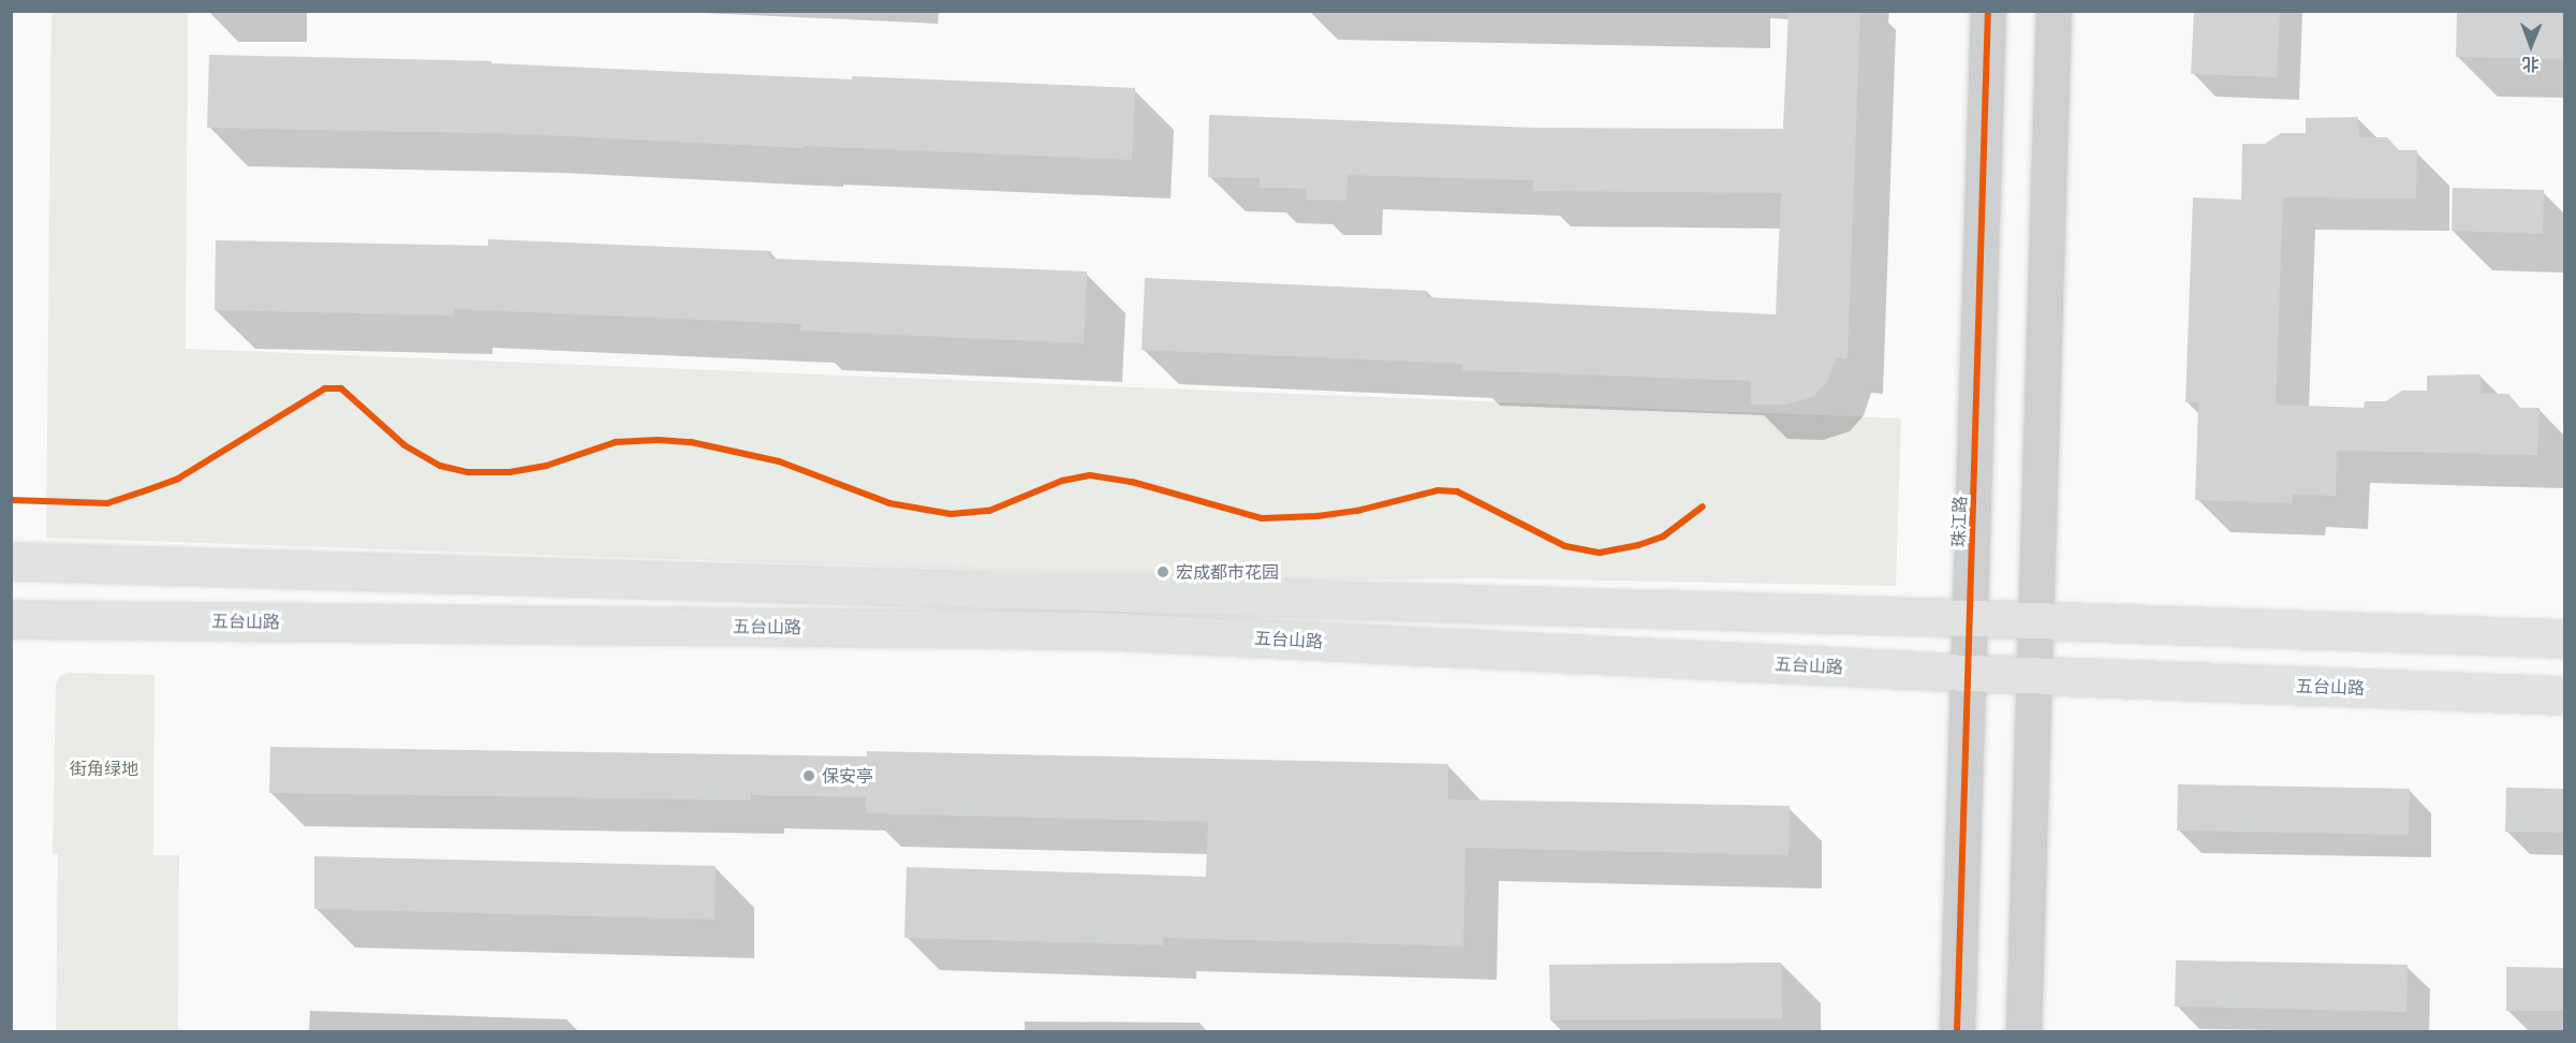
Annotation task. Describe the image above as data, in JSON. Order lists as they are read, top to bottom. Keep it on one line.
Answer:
{"streets":{"main road":["五台山路"],"street":["珠江路"]},"crossings":[["珠江路","五台山路"]],"parks":["街角绿地"],"places":["宏成都市花园","保安亭"],"north":"bottom"}
